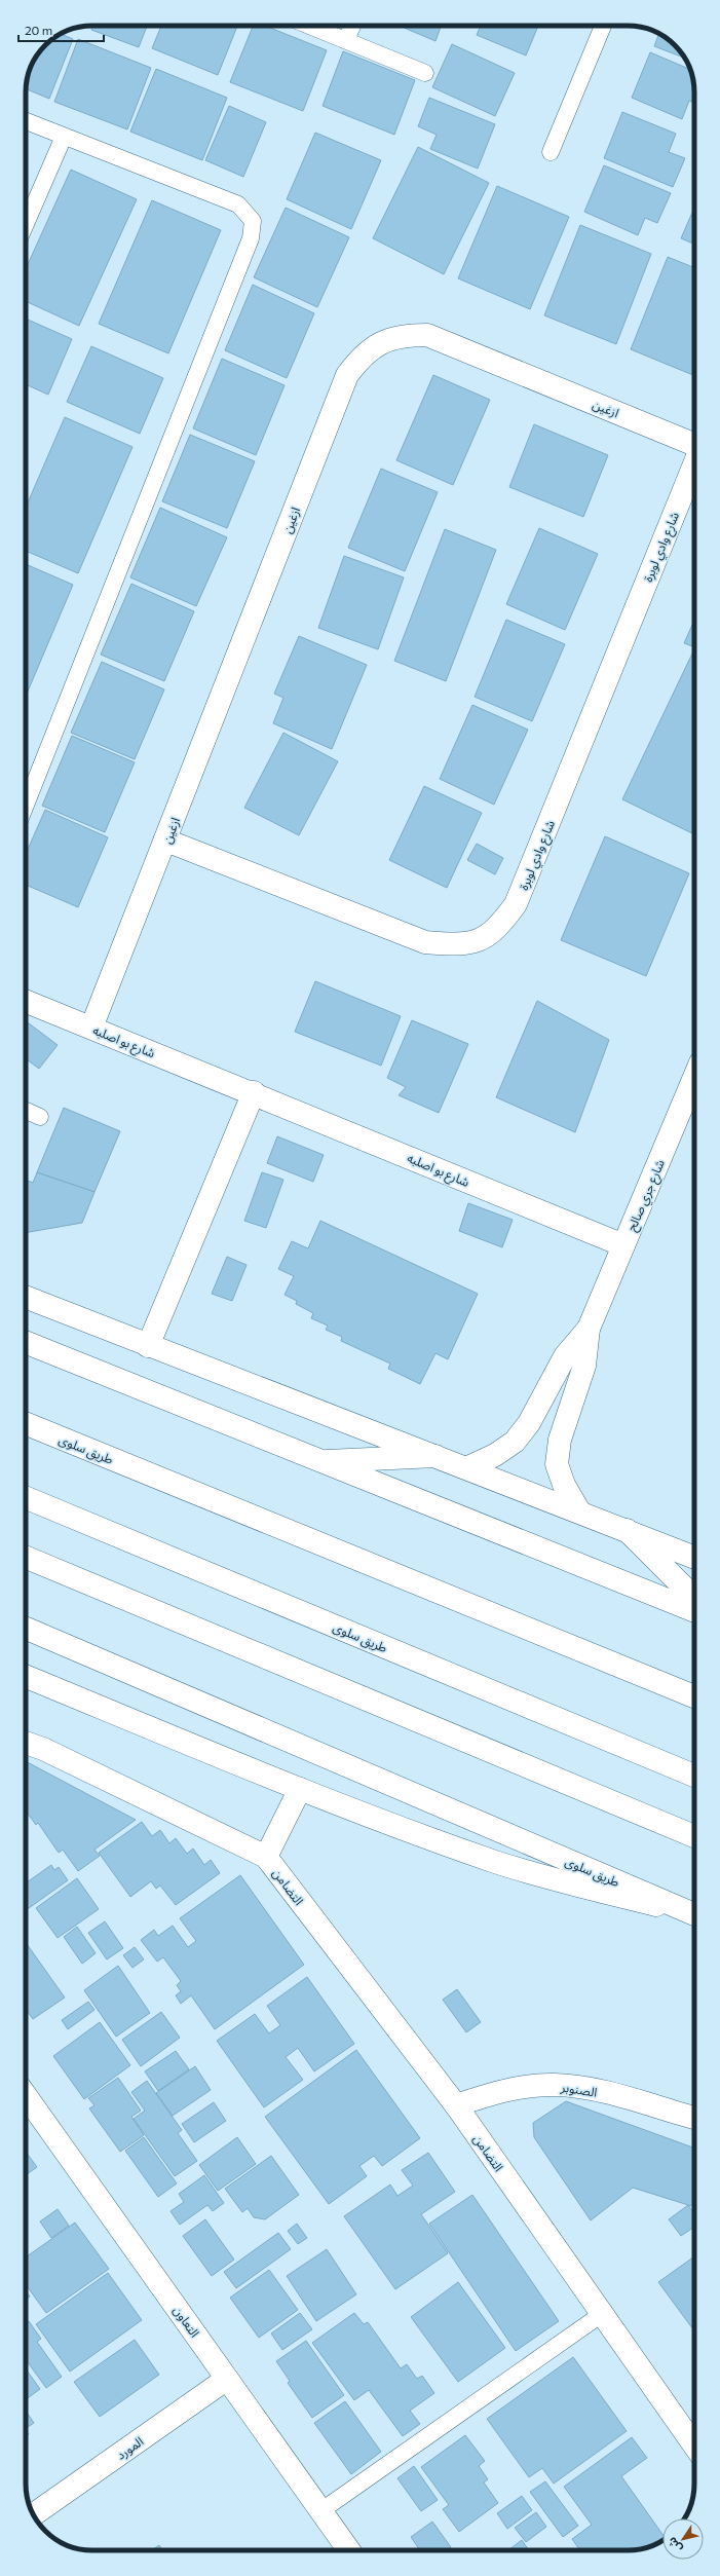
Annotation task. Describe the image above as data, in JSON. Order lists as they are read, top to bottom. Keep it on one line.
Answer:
{"streets":{"main road":["ازغين","شارع وادي لوبرة","شارع بو اصلبه","شارع جري صالح","طريق سلوى","التضامن","الصنوبر","التعاون","المورد"]},"crossings":[["ازغين","شارع وادي لوبرة"],["ازغين","شارع بو اصلبه"],["شارع بو اصلبه","شارع جري صالح"],["طريق سلوى","التضامن"],["التضامن","الصنوبر"],["التعاون","المورد"]],"scale_bar":"20 m","north":"bottom left"}
